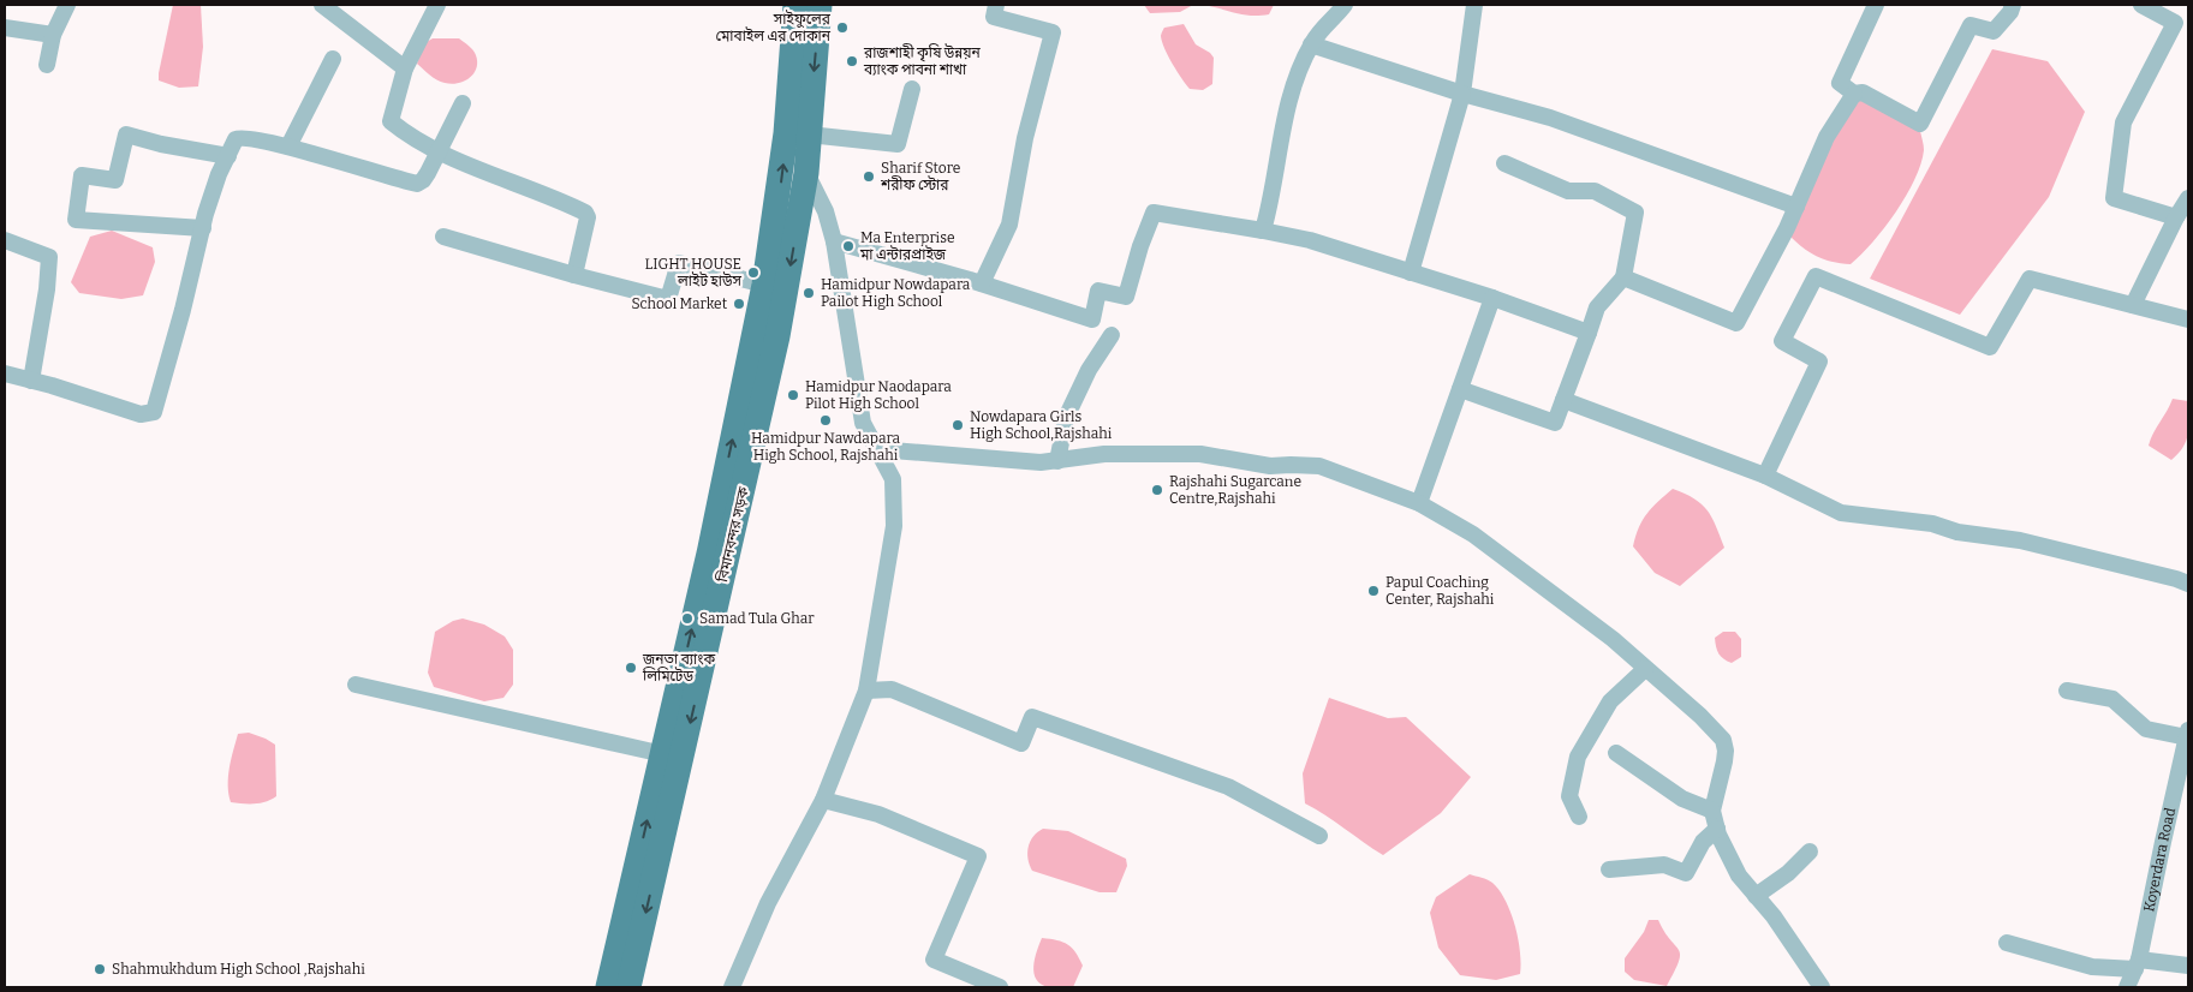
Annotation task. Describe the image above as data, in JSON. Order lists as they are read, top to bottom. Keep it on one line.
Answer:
{"streets":{"main road":["বিমানবন্দর সড়ক"],"street":["Koyerdara Road"]},"places":["সাইফুলের মোবাইল এর দোকান","রাজশাহী কৃষি উন্নয়ন ব্যাংক পাবনা শাখা","Sharif Store শরীফ স্টোর","Ma Enterprise মা এন্টারপ্রাইজ","LIGHT HOUSE লাইট হাউস","Hamidpur Nowdapara Pailot High School","School Market","Hamidpur Naodapara Pilot High School","Hamidpur Nawdapara High School, Rajshahi","Nowdapara Girls High School,Rajshahi","Rajshahi Sugarcane Centre,Rajshahi","Papul Coaching Center, Rajshahi","Samad Tula Ghar","জনতা ব্যাংক লিমিটেড","Shahmukhdum High School ,Rajshahi"]}
